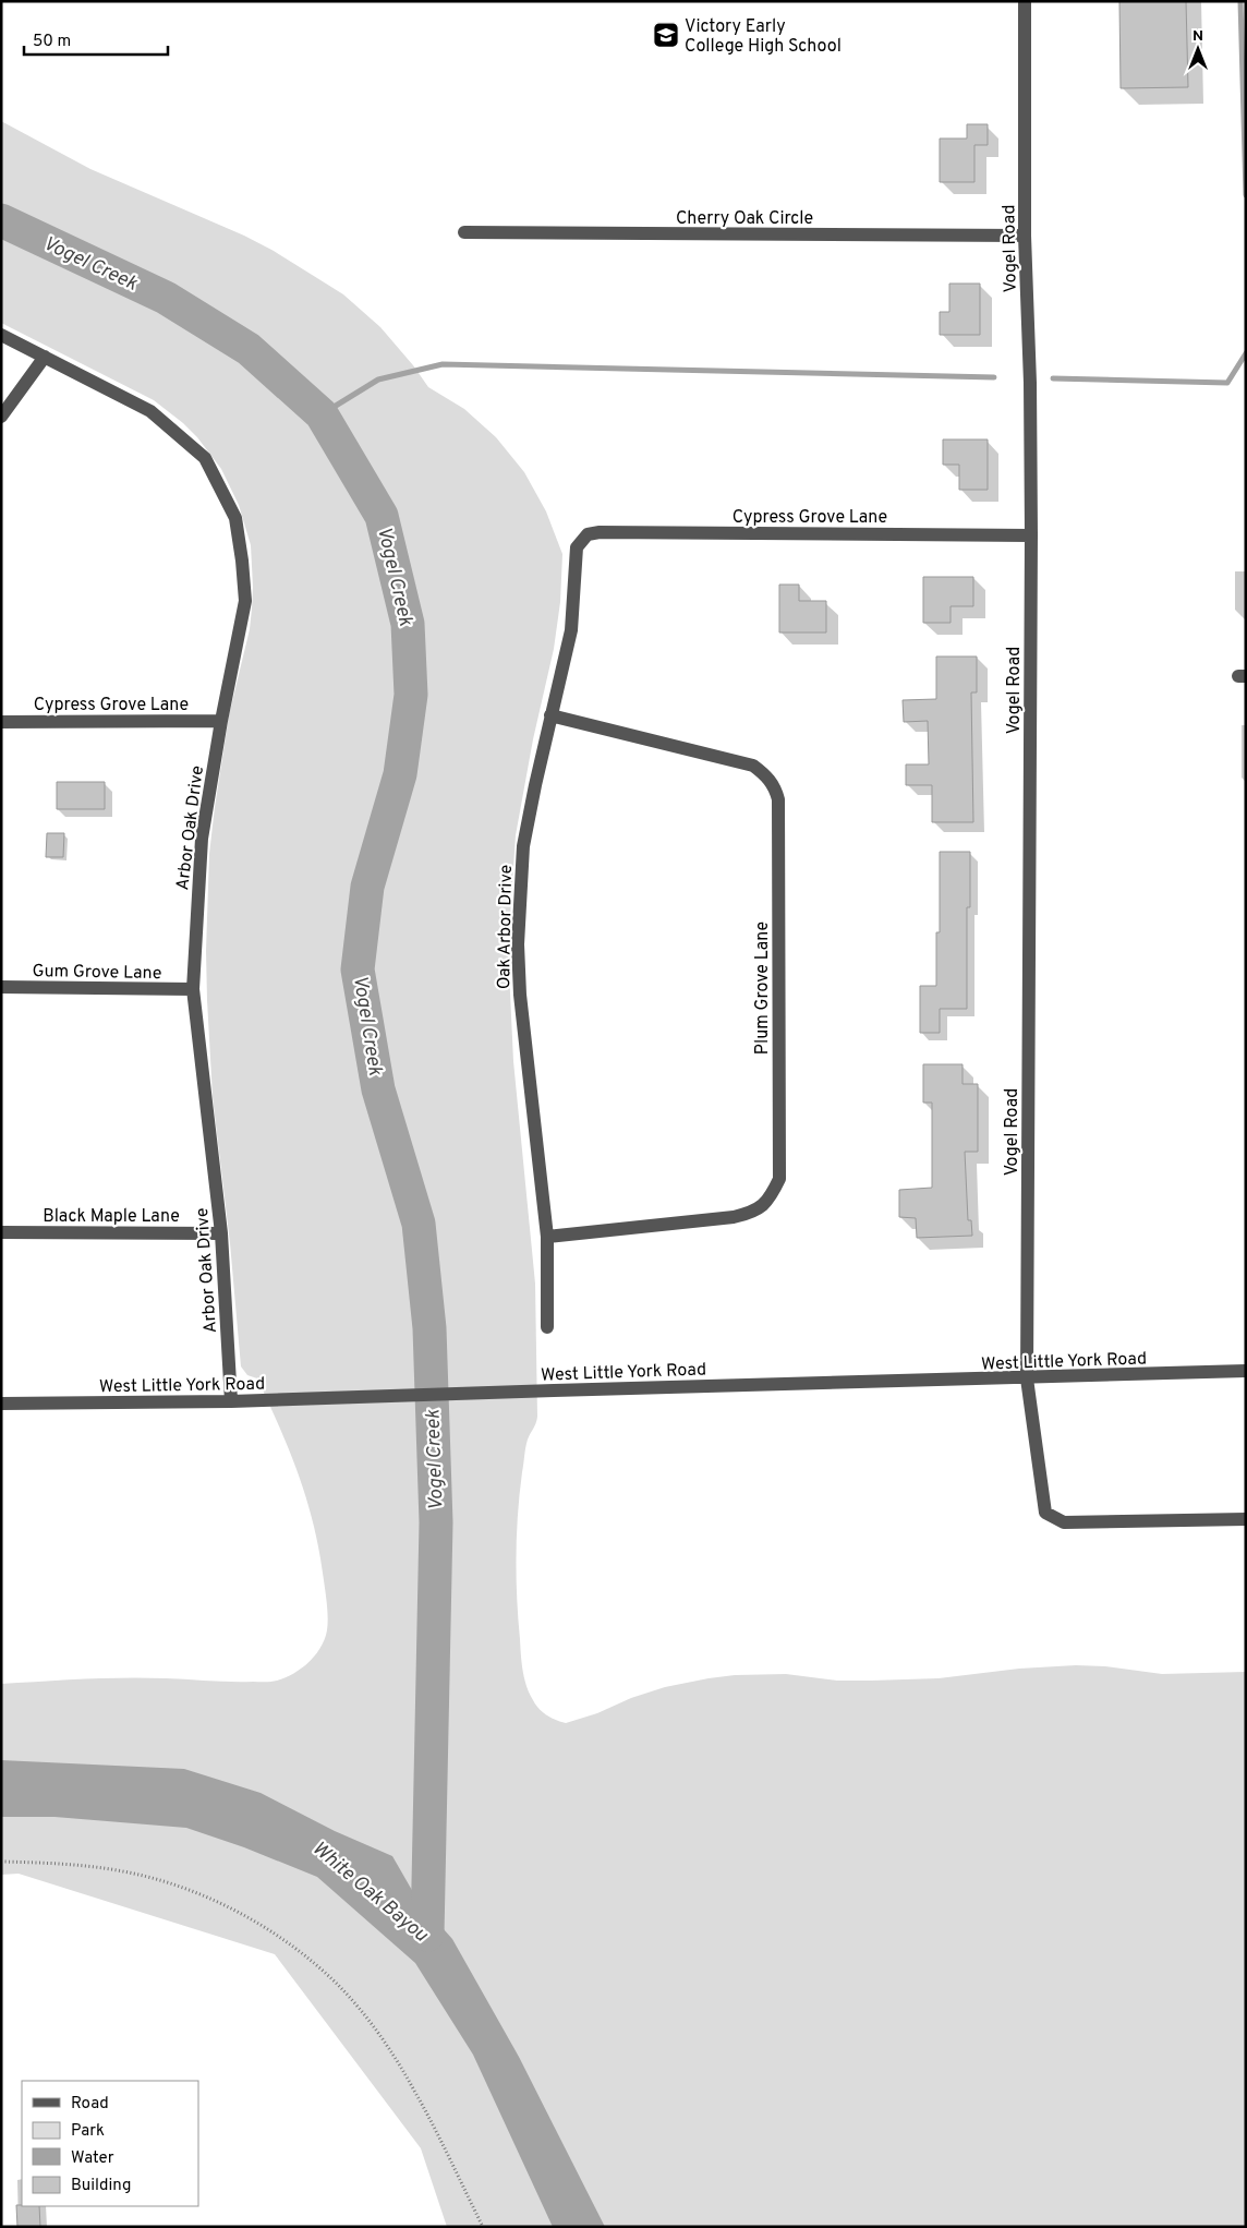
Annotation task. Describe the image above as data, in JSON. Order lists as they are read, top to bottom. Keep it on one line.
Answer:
{"streets":{"street":["Cherry Oak Circle","Vogel Road","Cypress Grove Lane","Arbor Oak Drive","Oak Arbor Drive","Gum Grove Lane","Plum Grove Lane","Black Maple Lane","West Little York Road"]},"crossings":[["Cherry Oak Circle","Vogel Road"],["Vogel Road","Cypress Grove Lane"],["Vogel Road","West Little York Road"],["Cypress Grove Lane","Arbor Oak Drive"],["Cypress Grove Lane","Oak Arbor Drive"],["Arbor Oak Drive","Gum Grove Lane"],["Arbor Oak Drive","Black Maple Lane"],["Arbor Oak Drive","West Little York Road"],["Oak Arbor Drive","Plum Grove Lane"]],"water":["Vogel Creek","White Oak Bayou"],"places":{"school or university":["Victory Early College High School"]},"legend":["Road","Park","Water","Building"],"scale_bar":"50 m","north":"top"}
